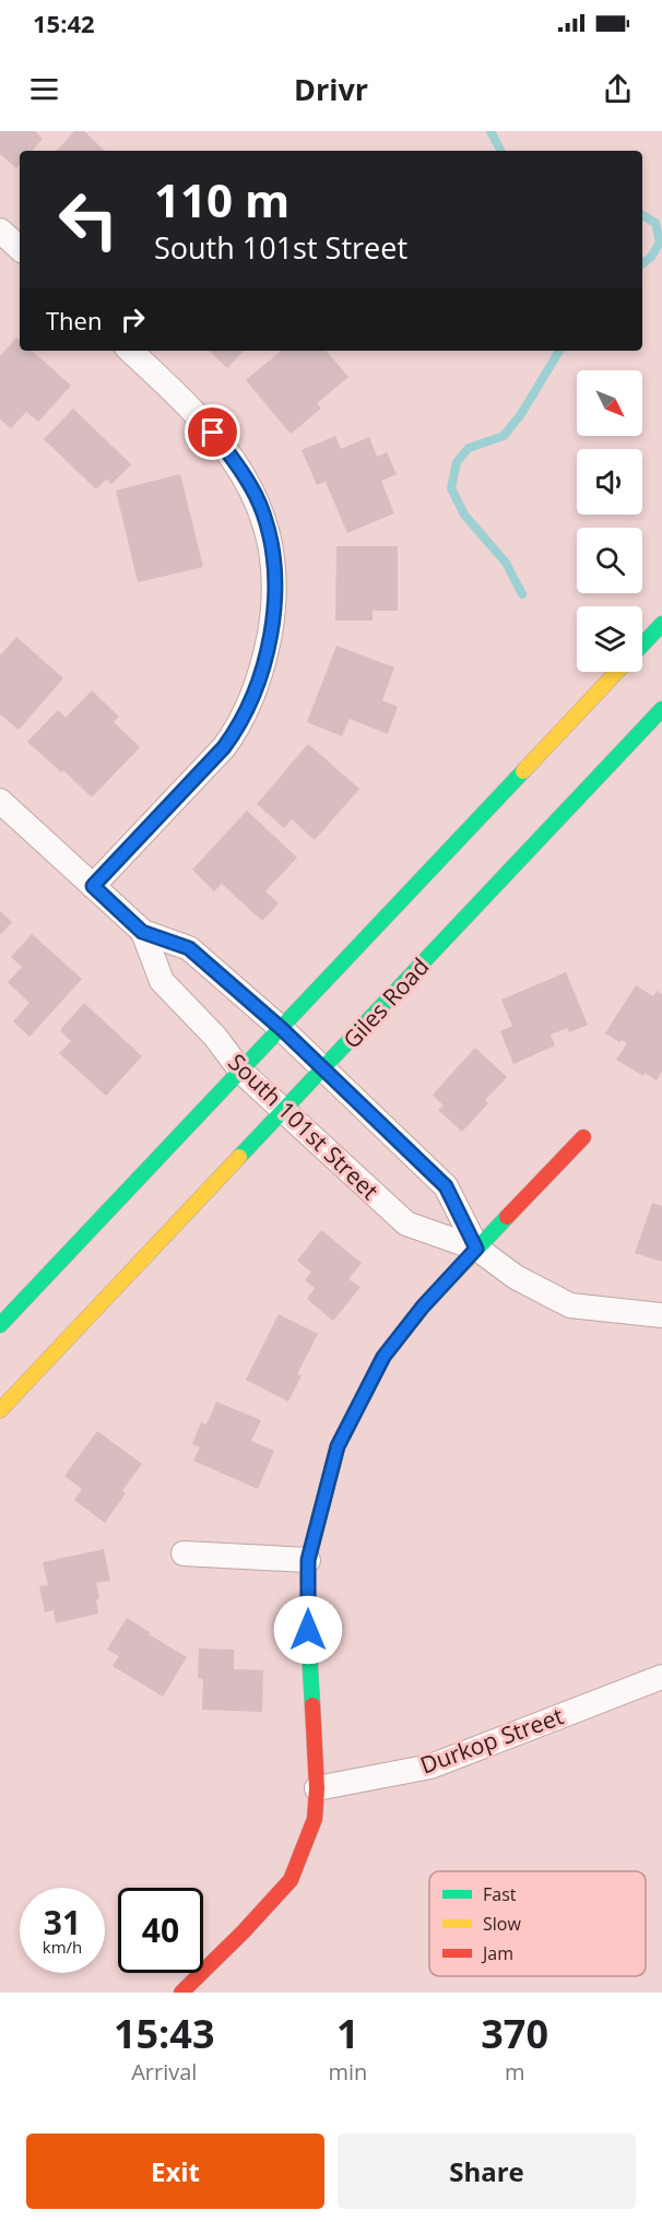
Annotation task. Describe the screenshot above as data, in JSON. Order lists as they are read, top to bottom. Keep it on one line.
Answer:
{"streets":{"main road":["Giles Road"],"street":["South 101st Street","Durkop Street"]},"crossings":[["Giles Road","South 101st Street"]],"legend":["Fast","Slow","Jam"],"north":"bottom right","page":{"status":"15:42","header":"Drivr","turn":["110 m","South 101st Street"],"then":"Then","speed":"31 km/h","limit":"40","eta":["15:43","Arrival","1","min","370","m"],"buttons":["Exit","Share"]}}
